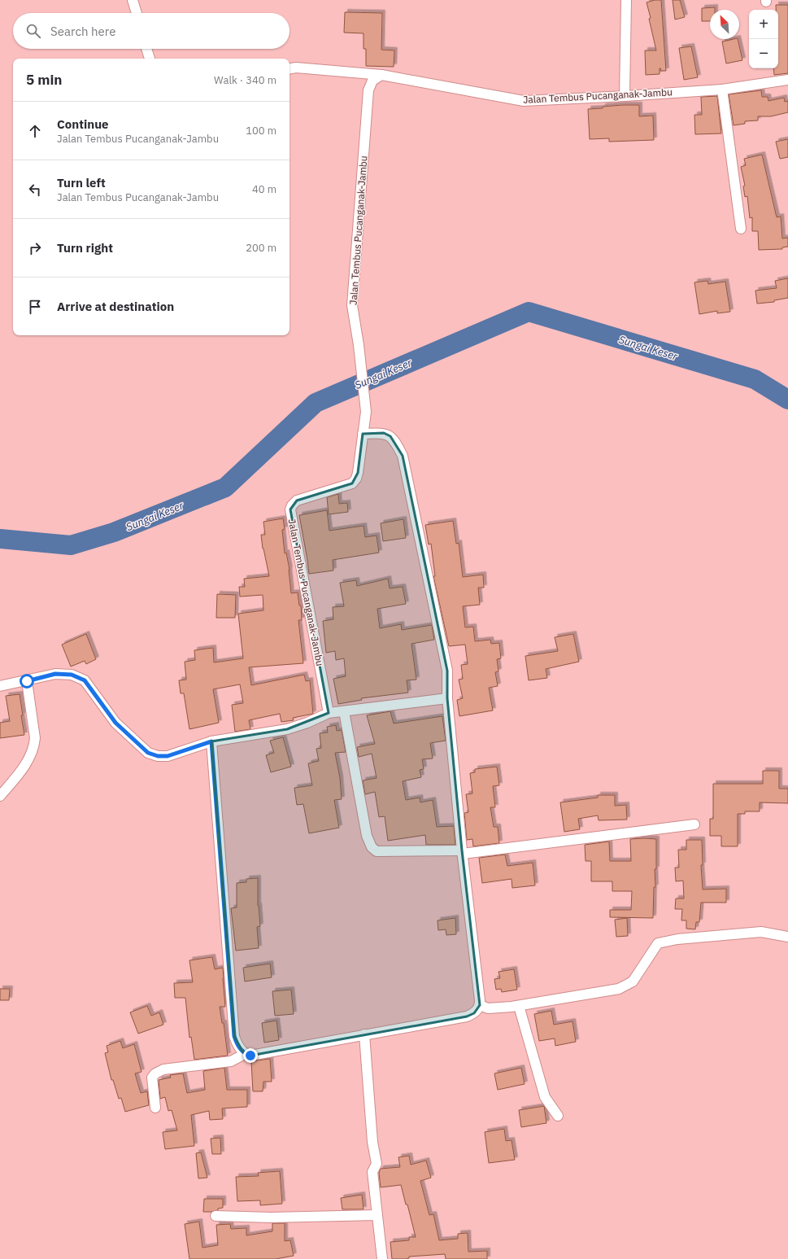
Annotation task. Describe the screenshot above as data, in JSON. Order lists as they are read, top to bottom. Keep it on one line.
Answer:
{"streets":{"street":["Jalan Tembus Pucanganak-Jambu"]},"water":["Sungai Keser"],"north":"top left","page":{"map_buttons":["+","−"],"search":"Search here","heading":["5 min","Walk · 340 m"],"list":[["Continue","Jalan Tembus Pucanganak-Jambu","100 m"],["Turn left","Jalan Tembus Pucanganak-Jambu","40 m"],["Turn right","200 m"],"Arrive at destination"]}}
